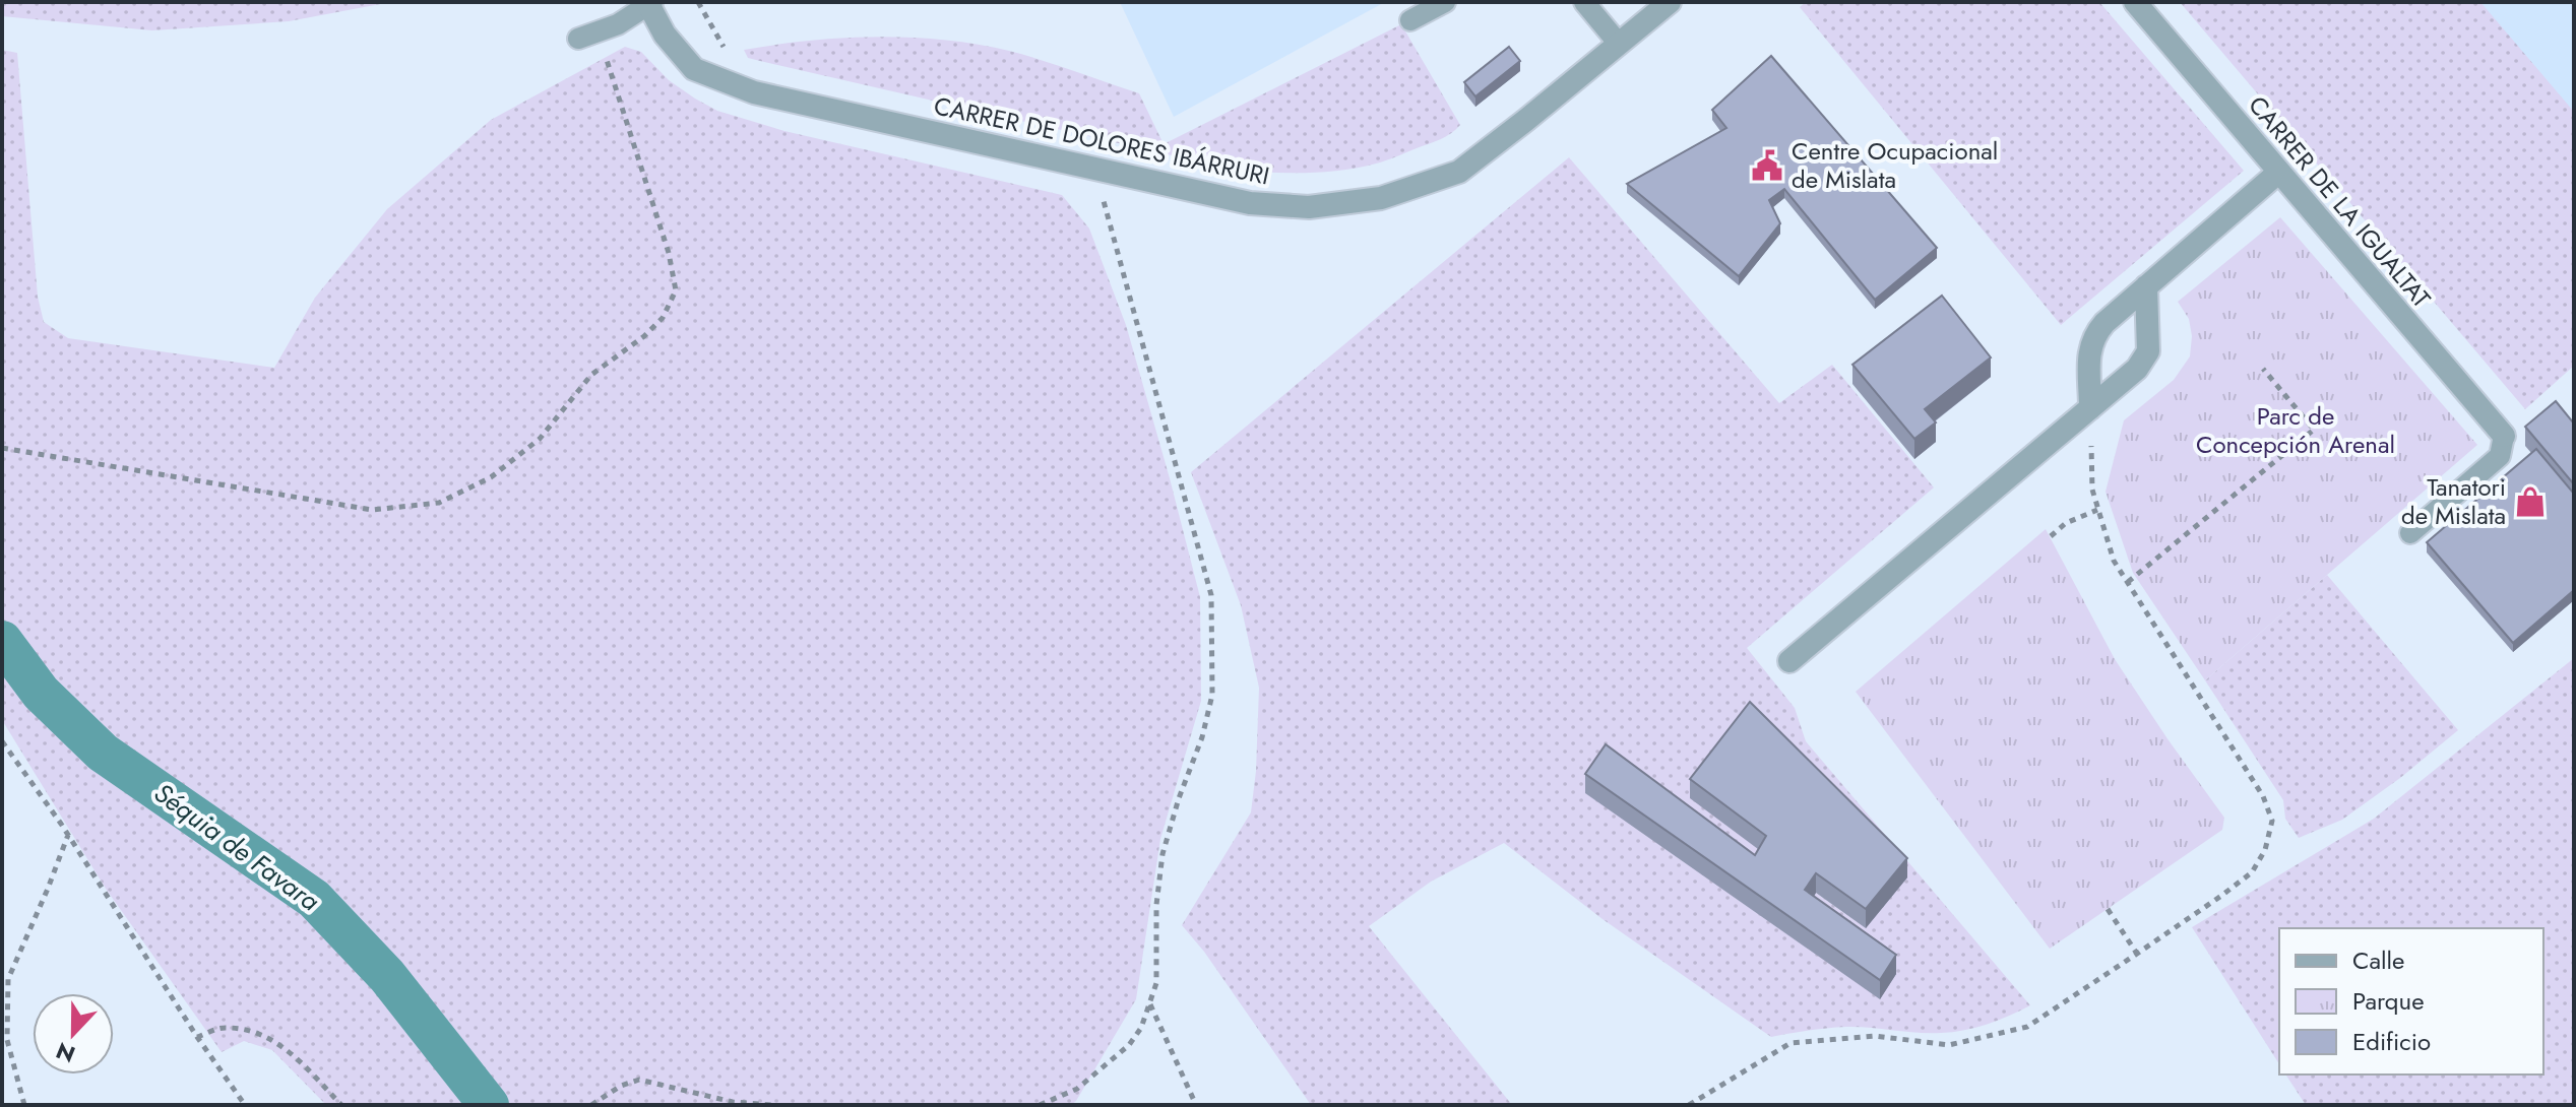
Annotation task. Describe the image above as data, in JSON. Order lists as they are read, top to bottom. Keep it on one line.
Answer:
{"streets":{"street":["CARRER DE DOLORES IBÁRRURI","CARRER DE LA IGUALTAT"]},"water":["Séquia de Favara"],"parks":["Parc de Concepción Arenal"],"places":{"public building":["Centre Ocupacional de Mislata"],"shop":["Tanatori de Mislata"]},"legend":["Calle","Parque","Edificio"],"north":"bottom"}
